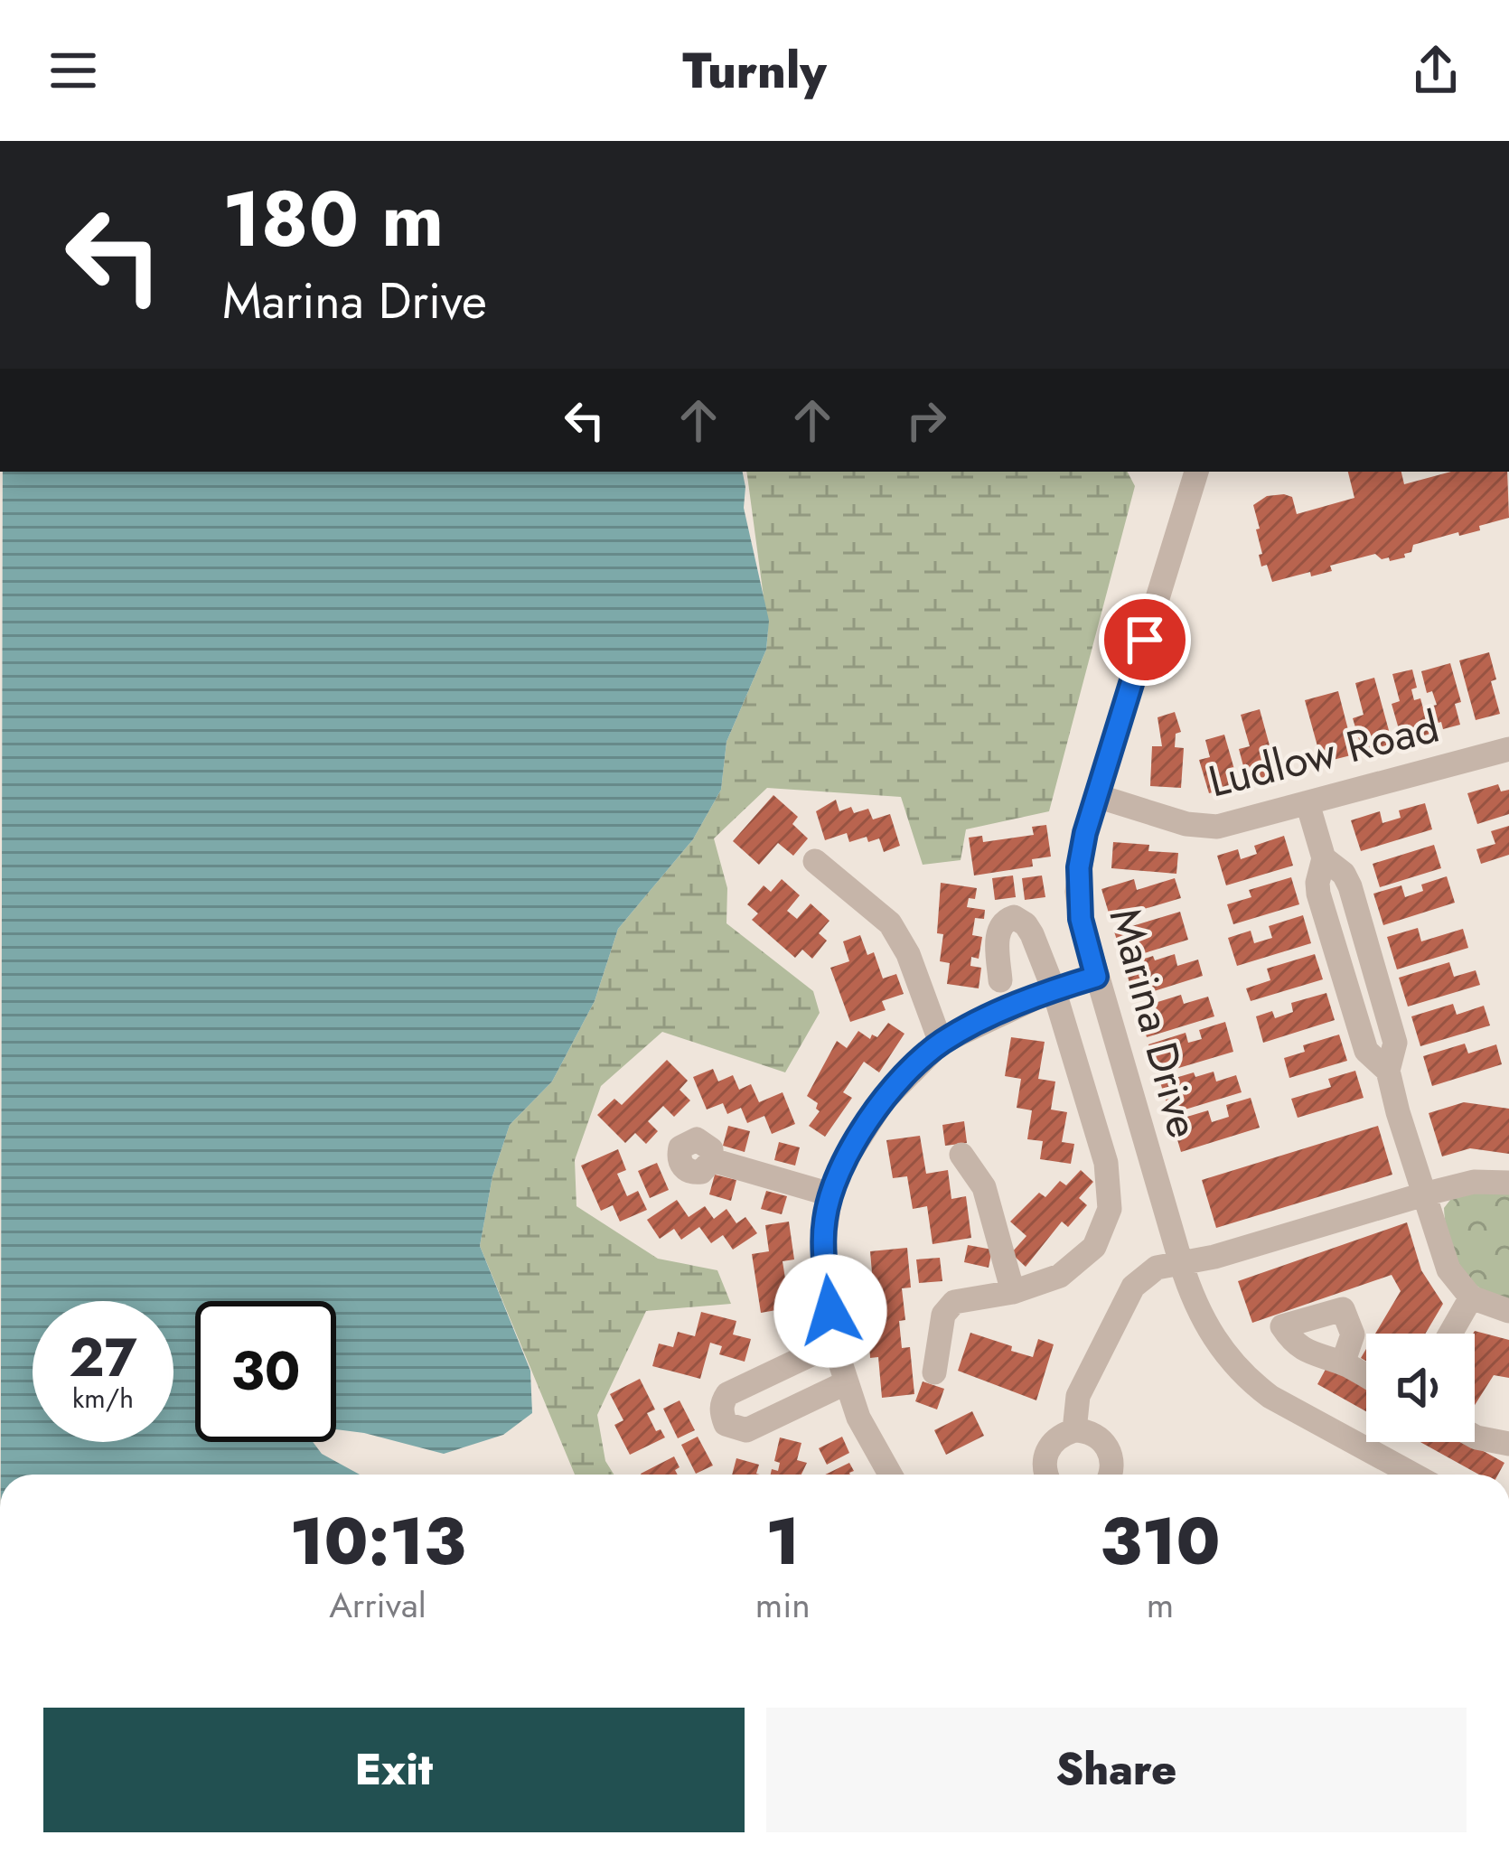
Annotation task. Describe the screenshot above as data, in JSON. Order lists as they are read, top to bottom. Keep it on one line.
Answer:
{"streets":{"street":["Ludlow Road","Marina Drive"]},"crossings":[["Ludlow Road","Marina Drive"]],"page":{"header":"Turnly","turn":["180 m","Marina Drive"],"speed":"27 km/h","limit":"30","eta":["10:13","Arrival","1","min","310","m"],"buttons":["Exit","Share"]}}
